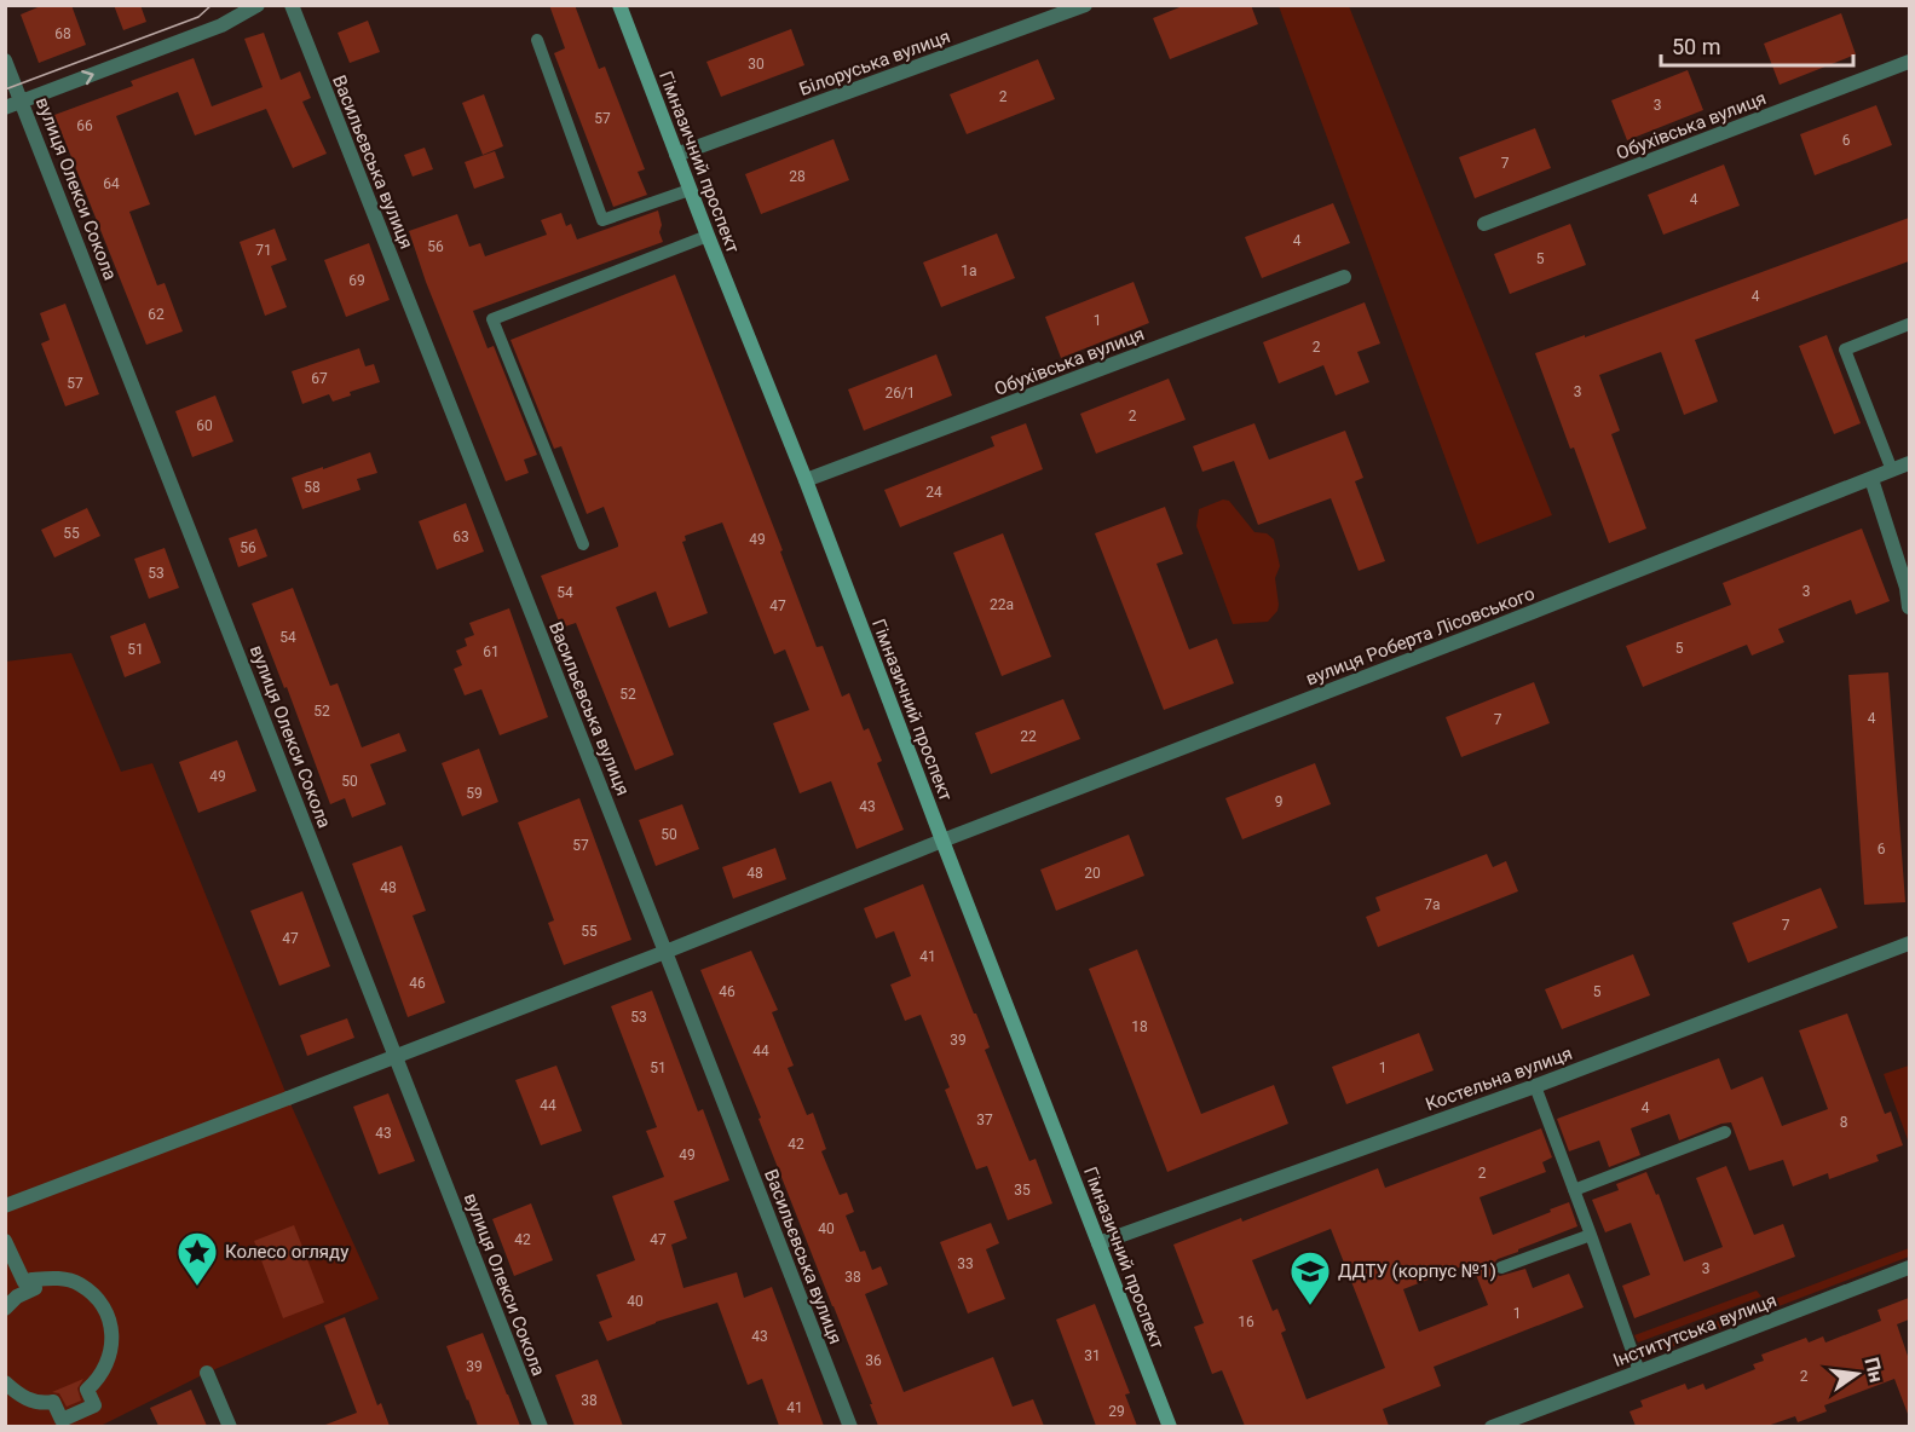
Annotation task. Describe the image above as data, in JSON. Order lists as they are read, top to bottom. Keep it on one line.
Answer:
{"streets":{"main road":["Гімназичний проспект"],"street":["Білоруська вулиця","Обухівська вулиця","Васильєвська вулиця","вулиця Олекси Сокола","вулиця Роберта Лісовського","Костельна вулиця","Інститутська вулиця"]},"crossings":[["Білоруська вулиця","Гімназичний проспект"],["Обухівська вулиця","Гімназичний проспект"],["Васильєвська вулиця","вулиця Роберта Лісовського"],["Гімназичний проспект","вулиця Роберта Лісовського"],["Гімназичний проспект","Костельна вулиця"],["вулиця Олекси Сокола","вулиця Роберта Лісовського"]],"places":{"place":["Колесо огляду"],"school or university":["ДДТУ (корпус №1)"]},"house_numbers":["68","30","2","3","57","66","6","7","28","64","4","4","56","71","5","1а","69","4","62","1","2","67","57","3","26/1","2","60","58","24","55","63","49","56","53","3","54","22а","47","54","5","51","61","52","52","4","7","22","49","50","59","9","43","50","57","6","48","20","48","7а","7","55","47","41","46","46","5","53","18","39","44","51","1","44","4","37","8","43","42","49","2","35","40","42","47","33","3","38","40","1","16","43","31","36","39","2","38","41","29"],"scale_bar":"50 m","north":"right"}
